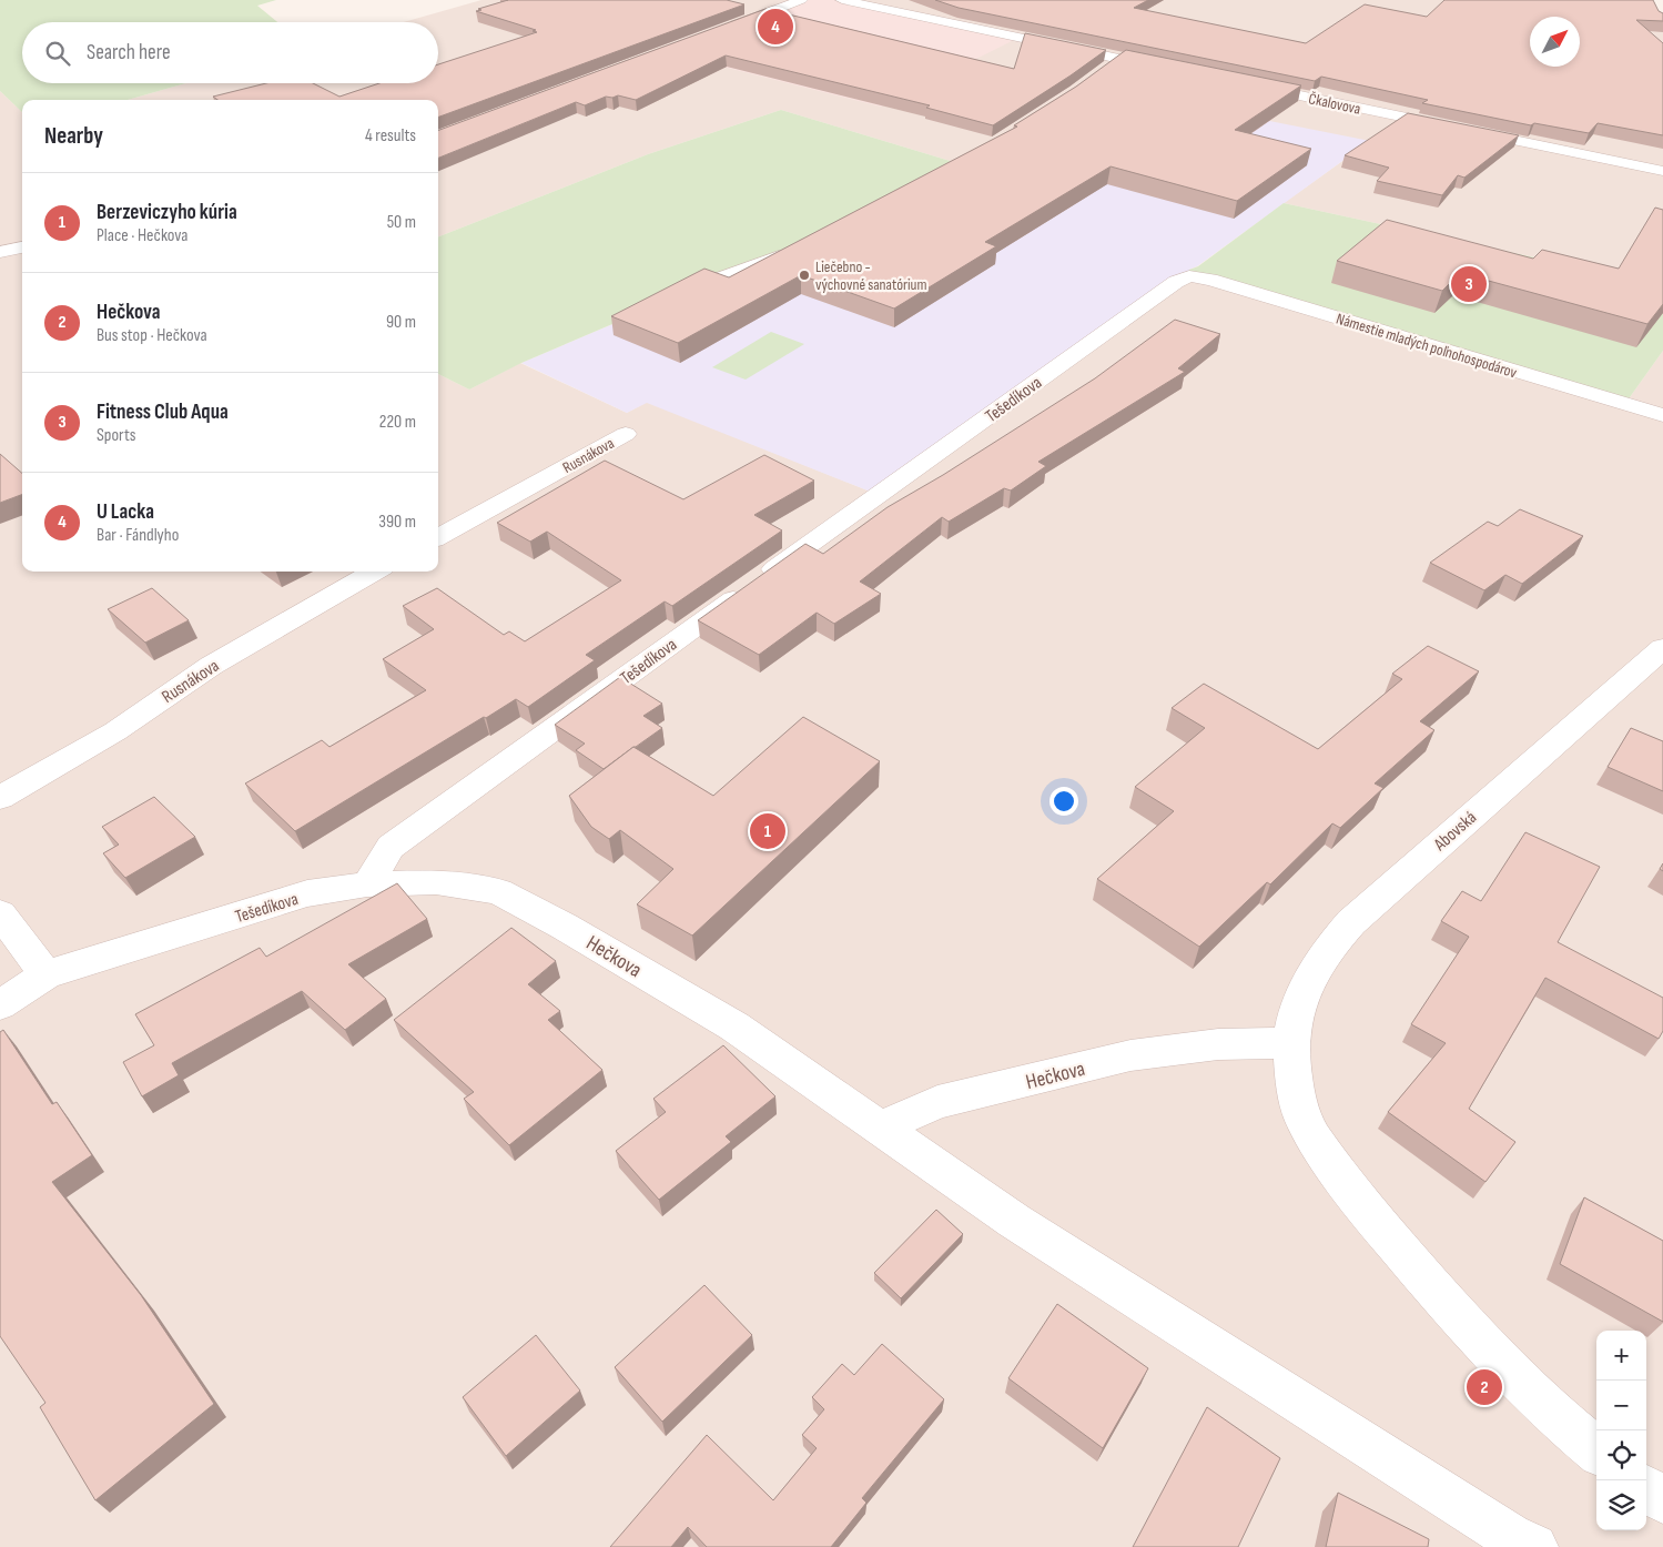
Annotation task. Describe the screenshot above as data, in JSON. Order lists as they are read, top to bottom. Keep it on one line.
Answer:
{"streets":{"street":["Čkalovova","Námestie mladých poľnohospodárov","Tešedíkova","Rusnákova","Abovská","Hečkova"]},"crossings":[["Námestie mladých poľnohospodárov","Tešedíkova"],["Tešedíkova","Hečkova"],["Abovská","Hečkova"]],"places":["Liečebno - výchovné sanatórium"],"north":"top right","page":{"pins":["4","3","1","2"],"search":"Search here","heading":["Nearby","4 results"],"list":[{"mark":"1","name":"Berzeviczyho kúria","note":"Place · Hečkova","value":"50 m"},{"mark":"2","name":"Hečkova","note":"Bus stop · Hečkova","value":"90 m"},{"mark":"3","name":"Fitness Club Aqua","note":"Sports","value":"220 m"},{"mark":"4","name":"U Lacka","note":"Bar · Fándlyho","value":"390 m"}],"map_buttons":["+","−"]}}
